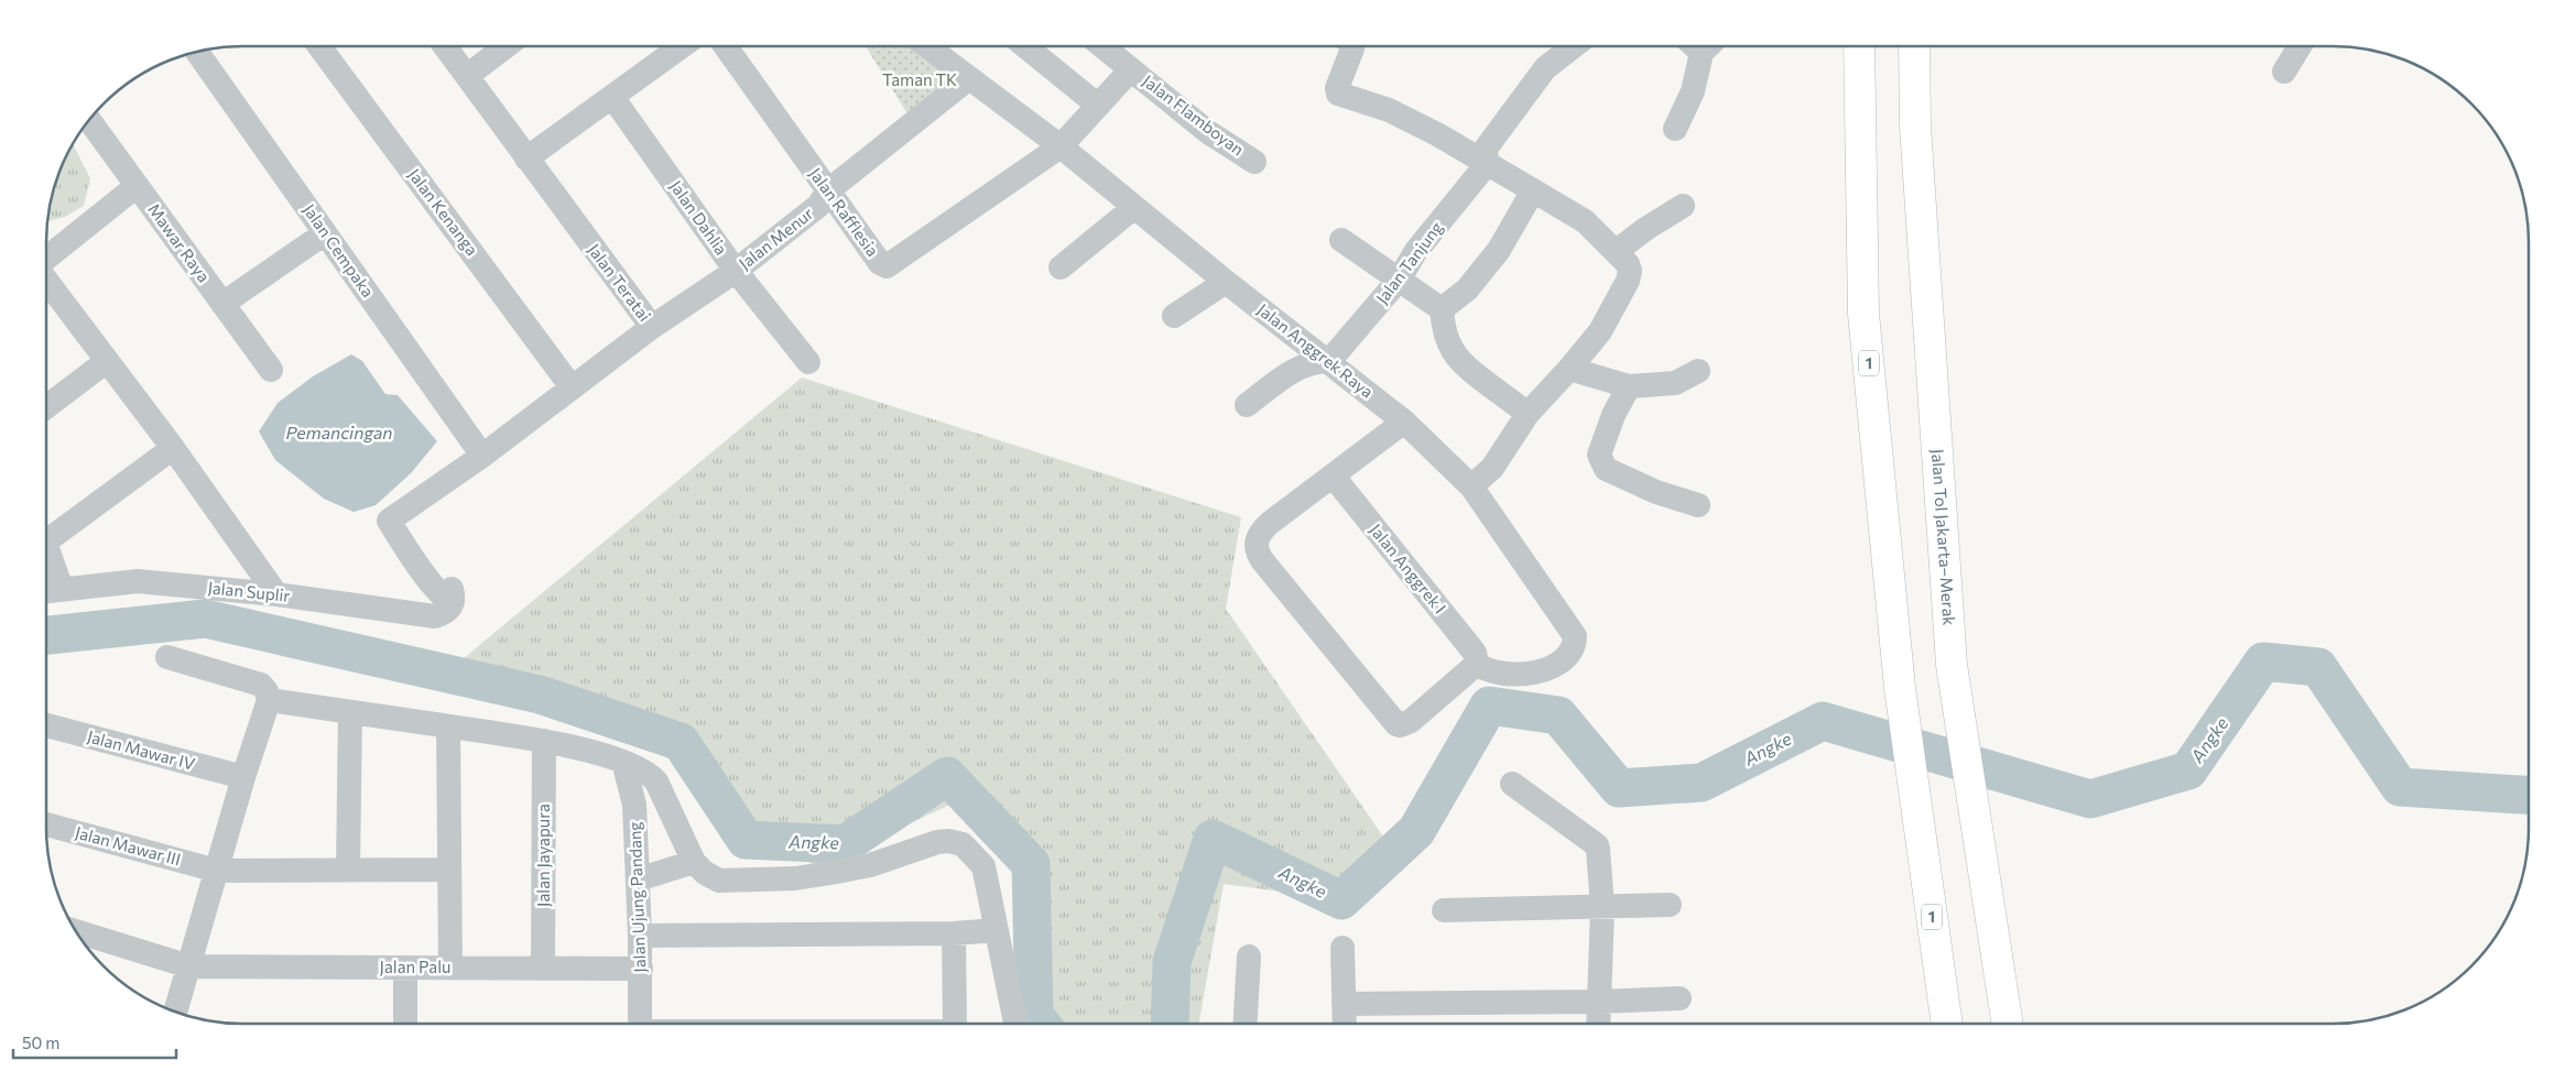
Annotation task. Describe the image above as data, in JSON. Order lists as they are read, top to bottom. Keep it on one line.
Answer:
{"streets":{"highway":["1","Jalan Tol Jakarta–Merak"],"street":["Jalan Flamboyan","Jalan Kenanga","Jalan Rafflesia","Jalan Dahlia","Jalan Menur","Mawar Raya","Jalan Cempaka","Jalan Tanjung","Jalan Teratai","Jalan Anggrek Raya","Jalan Anggrek I","Jalan Suplir","Jalan Mawar IV","Jalan Mawar III","Jalan Jayapura","Jalan Ujung Pandang","Jalan Palu"]},"crossings":[["Jalan Flamboyan","Jalan Rafflesia"],["Jalan Flamboyan","Jalan Anggrek Raya"],["Jalan Kenanga","Jalan Teratai"],["Jalan Rafflesia","Jalan Menur"],["Jalan Rafflesia","Jalan Anggrek Raya"],["Jalan Dahlia","Jalan Menur"],["Jalan Menur","Jalan Teratai"],["Jalan Menur","Jalan Anggrek Raya"],["Jalan Cempaka","Jalan Teratai"],["Jalan Tanjung","Jalan Anggrek Raya"],["Jalan Teratai","Jalan Suplir"],["Jalan Anggrek Raya","Jalan Anggrek I"],["Jalan Jayapura","Jalan Palu"],["Jalan Ujung Pandang","Jalan Palu"]],"water":["Pemancingan","Angke"],"parks":["Taman TK"],"scale_bar":"50 m"}
